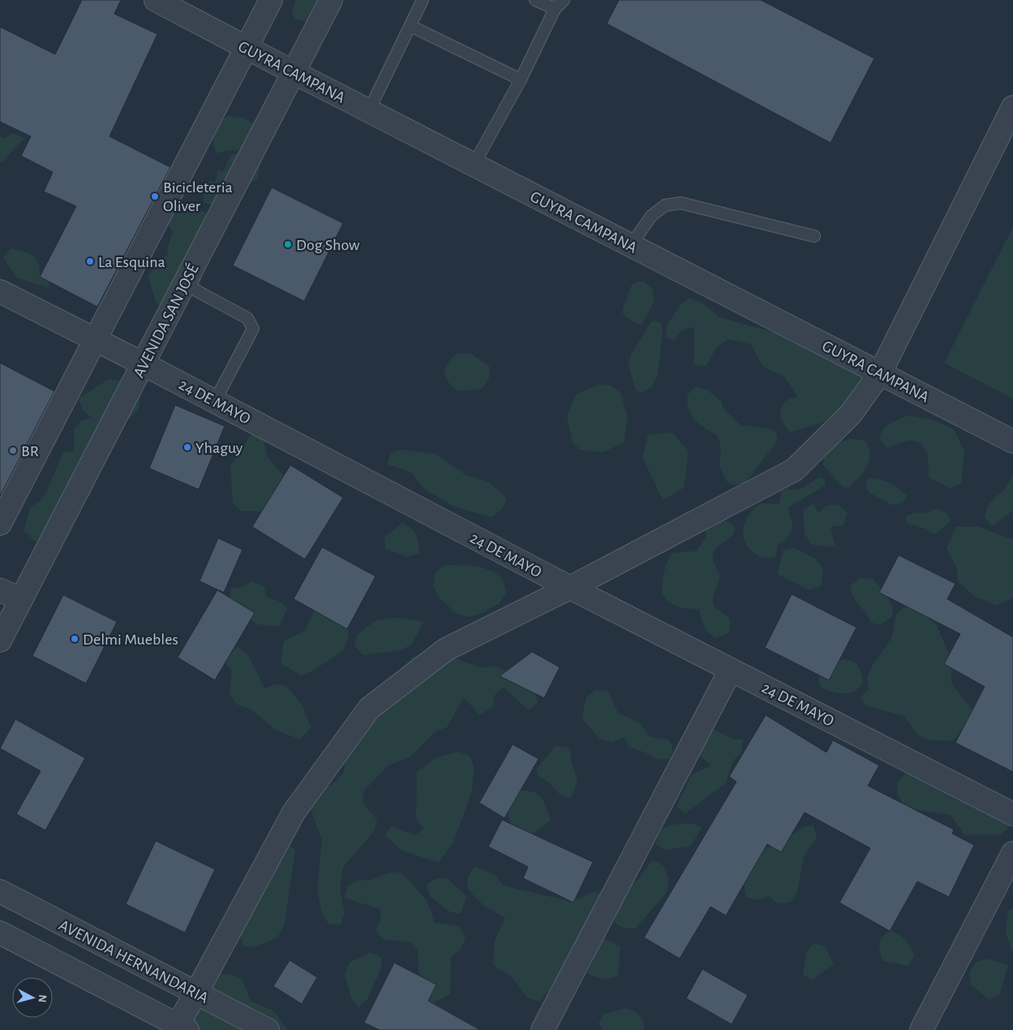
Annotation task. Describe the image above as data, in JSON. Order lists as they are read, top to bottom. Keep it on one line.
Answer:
{"streets":{"street":["GUYRA CAMPANA","AVENIDA SAN JOSÉ","24 DE MAYO","AVENIDA HERNANDARIA"]},"crossings":[["GUYRA CAMPANA","AVENIDA SAN JOSÉ"],["AVENIDA SAN JOSÉ","24 DE MAYO"]],"places":["Bicicleteria Oliver","Dog Show","La Esquina","Yhaguy","BR","Delmi Muebles"],"north":"right"}
